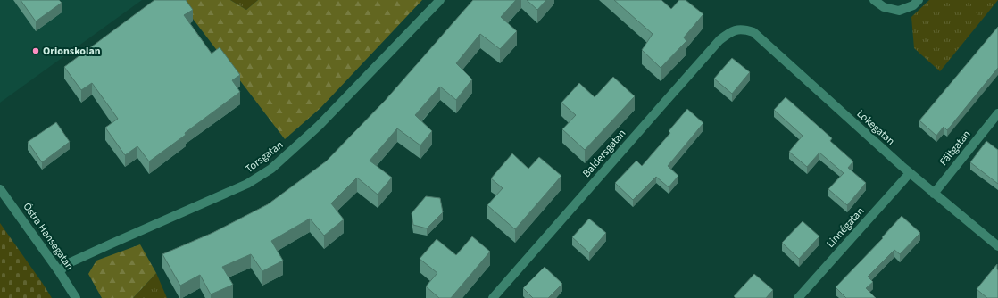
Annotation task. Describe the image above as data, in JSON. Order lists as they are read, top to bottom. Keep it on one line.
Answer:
{"streets":{"street":["Lokegatan","Fältgatan","Baldersgatan","Torsgatan","Linnégatan","Östra Hansegatan"]},"crossings":[["Lokegatan","Fältgatan"],["Lokegatan","Baldersgatan"],["Lokegatan","Linnégatan"],["Torsgatan","Östra Hansegatan"]],"places":["Orionskolan"]}
